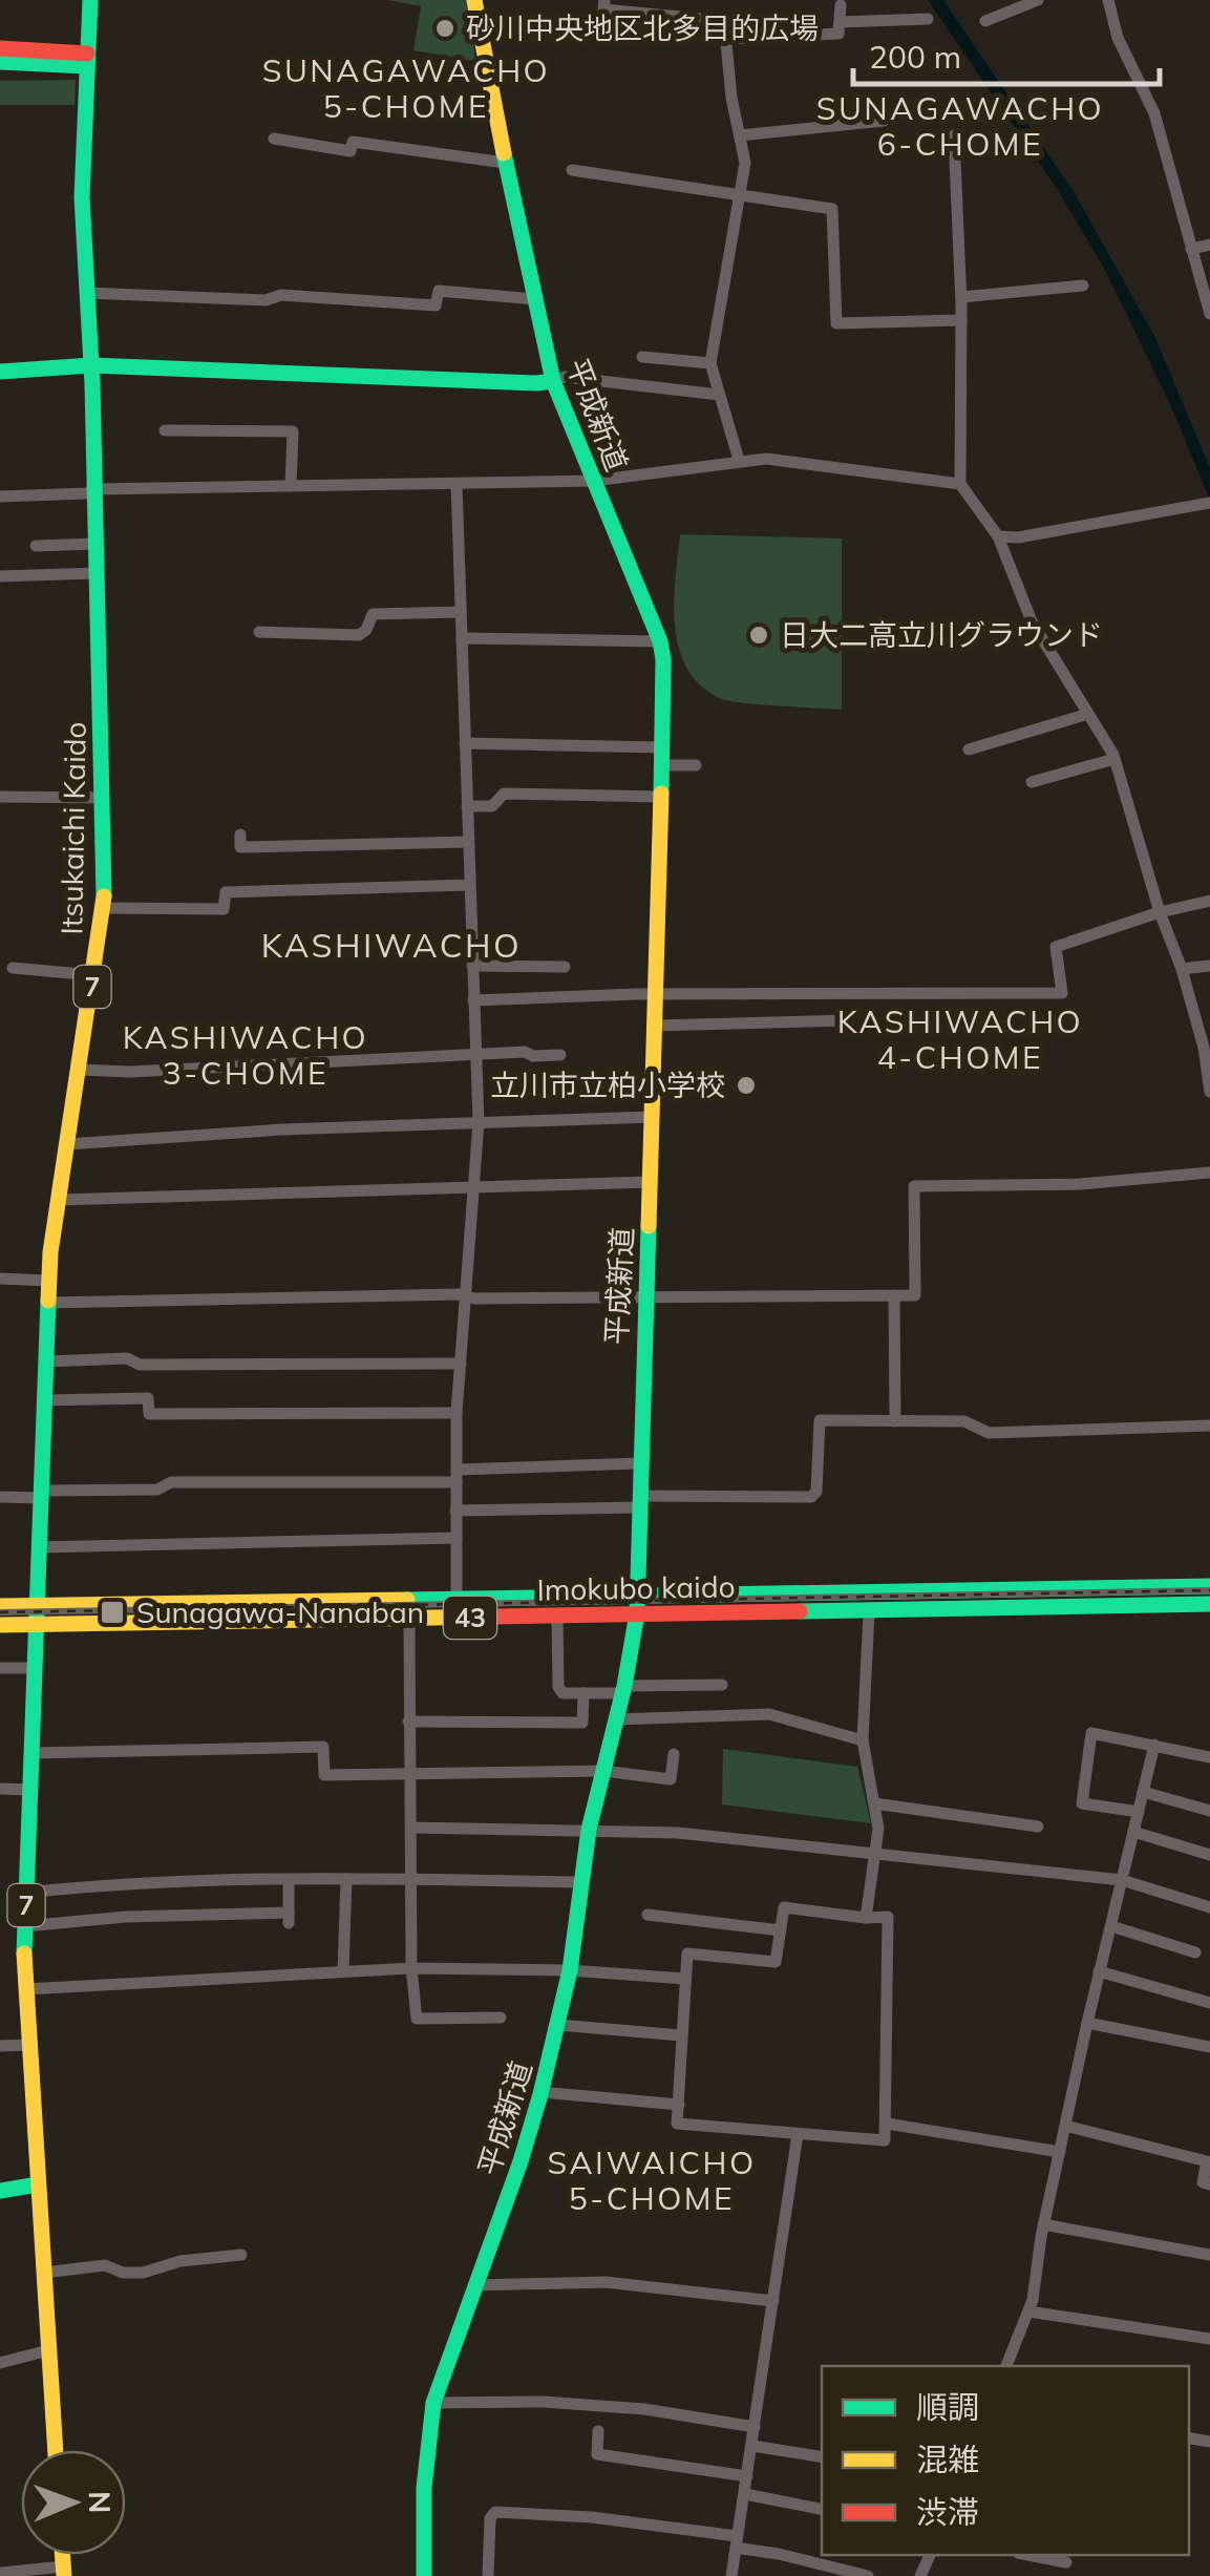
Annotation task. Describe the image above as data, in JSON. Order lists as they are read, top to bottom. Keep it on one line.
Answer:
{"streets":{"main road":["平成新道","Itsukaichi Kaido","7","Imokubo kaido","43"]},"crossings":[["平成新道","Imokubo kaido"],["Itsukaichi Kaido","Imokubo kaido"]],"districts":["SUNAGAWACHO 5-CHOME","SUNAGAWACHO 6-CHOME","KASHIWACHO","KASHIWACHO 4-CHOME","KASHIWACHO 3-CHOME","SAIWAICHO 5-CHOME"],"places":{"other":["砂川中央地区北多目的広場","日大二高立川グラウンド","立川市立柏小学校"],"transit":["Sunagawa-Nanaban"]},"legend":["順調","混雑","渋滞"],"scale_bar":"200 m","north":"right"}
